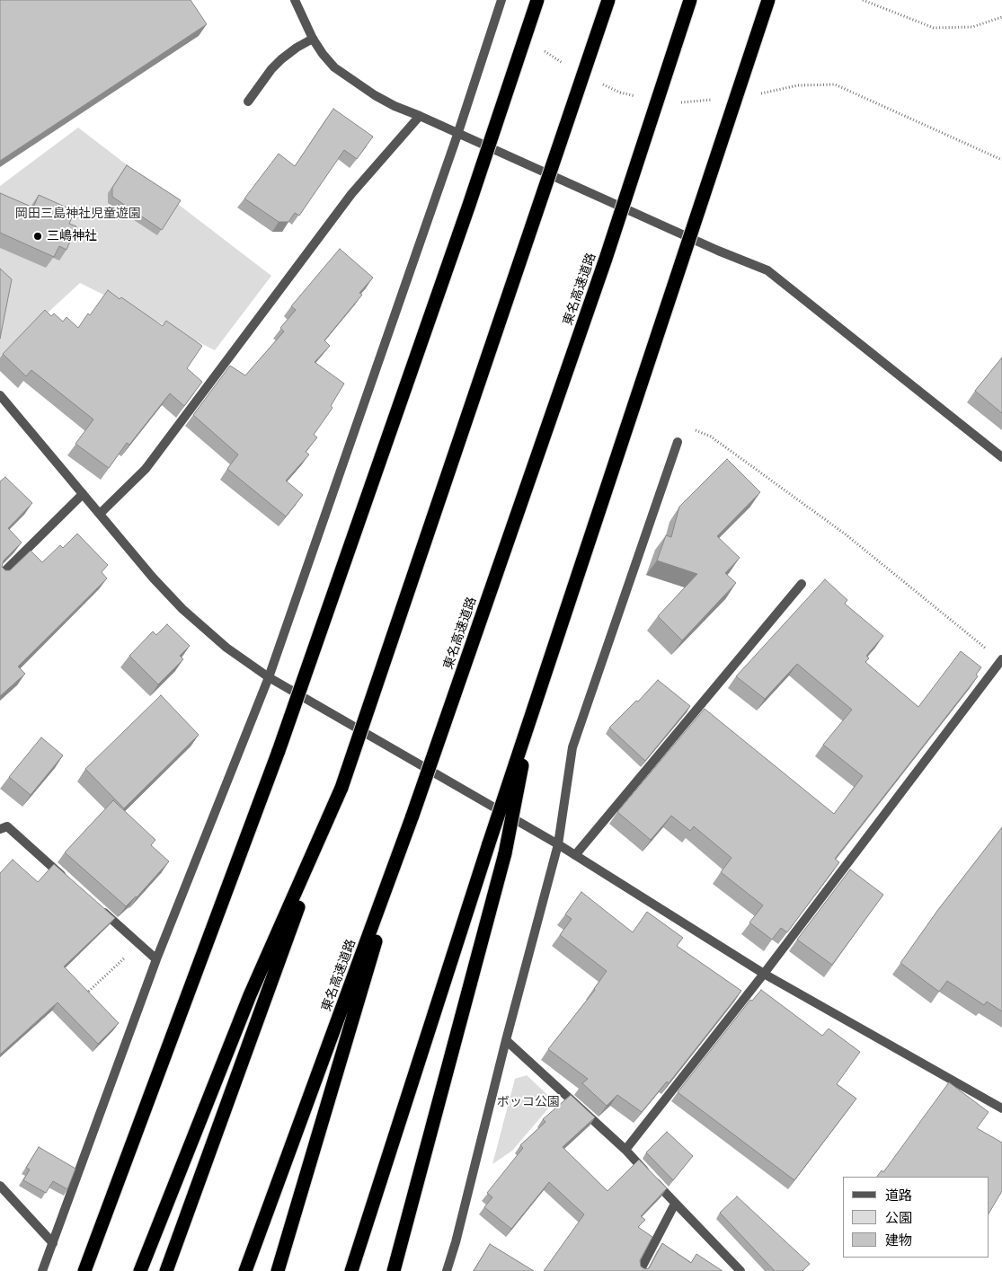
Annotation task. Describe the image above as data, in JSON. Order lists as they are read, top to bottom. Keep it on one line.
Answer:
{"streets":{"highway":["東名高速道路"]},"parks":["岡田三島神社児童遊園","ボッコ公園"],"places":["三嶋神社"],"legend":["道路","公園","建物"]}
